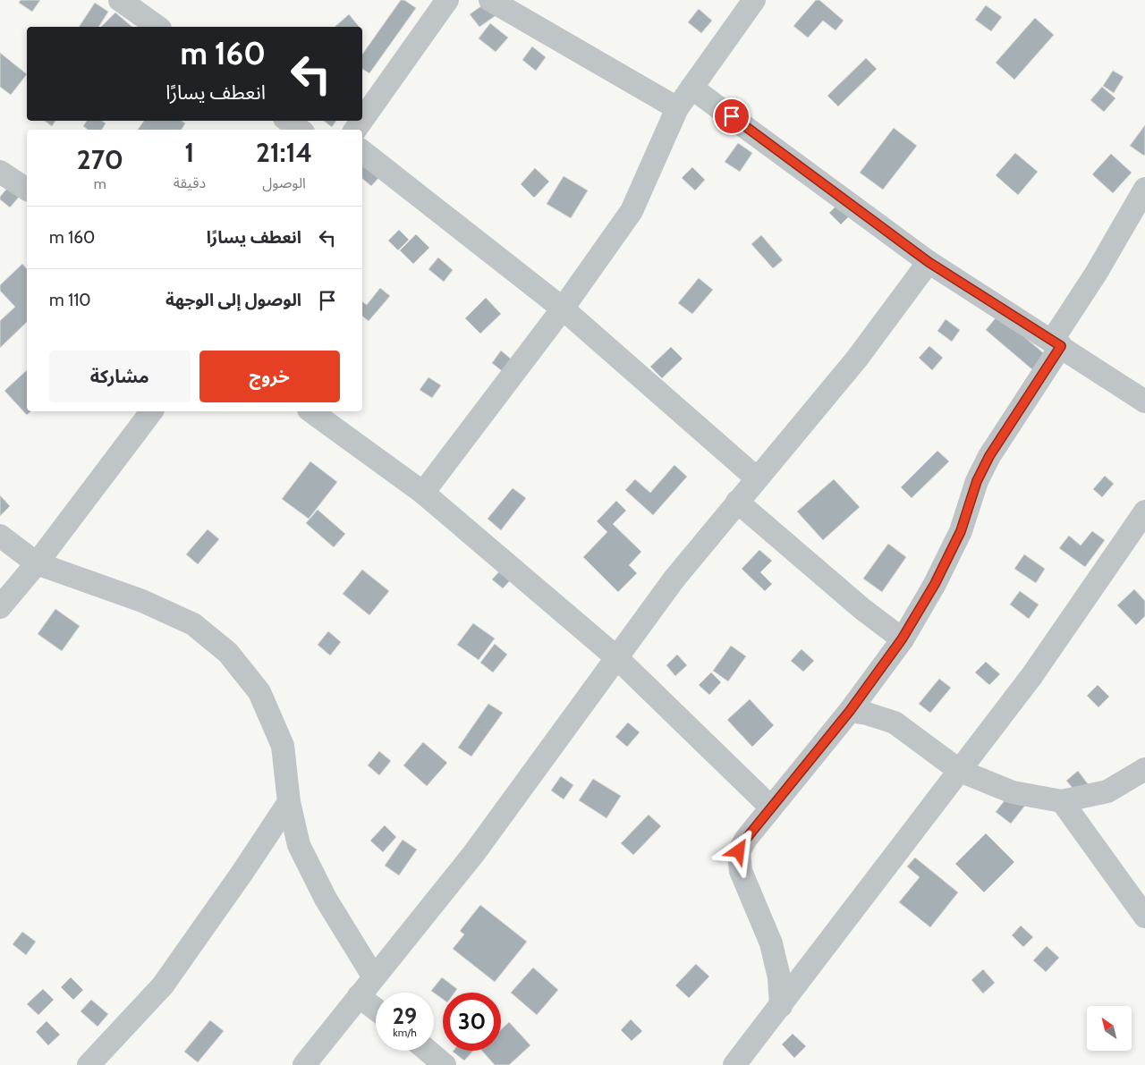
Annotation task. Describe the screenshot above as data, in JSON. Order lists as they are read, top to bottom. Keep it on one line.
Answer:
{"north":"top left","page":{"turn":["160 m","انعطف يسارًا"],"eta":["21:14","الوصول","1","دقيقة","270","m"],"list":[{"name":"انعطف يسارًا","value":"160 m"},{"name":"الوصول إلى الوجهة","value":"110 m"}],"buttons":["خروج","مشاركة"],"speed":"29 km/h","limit":"30"}}
